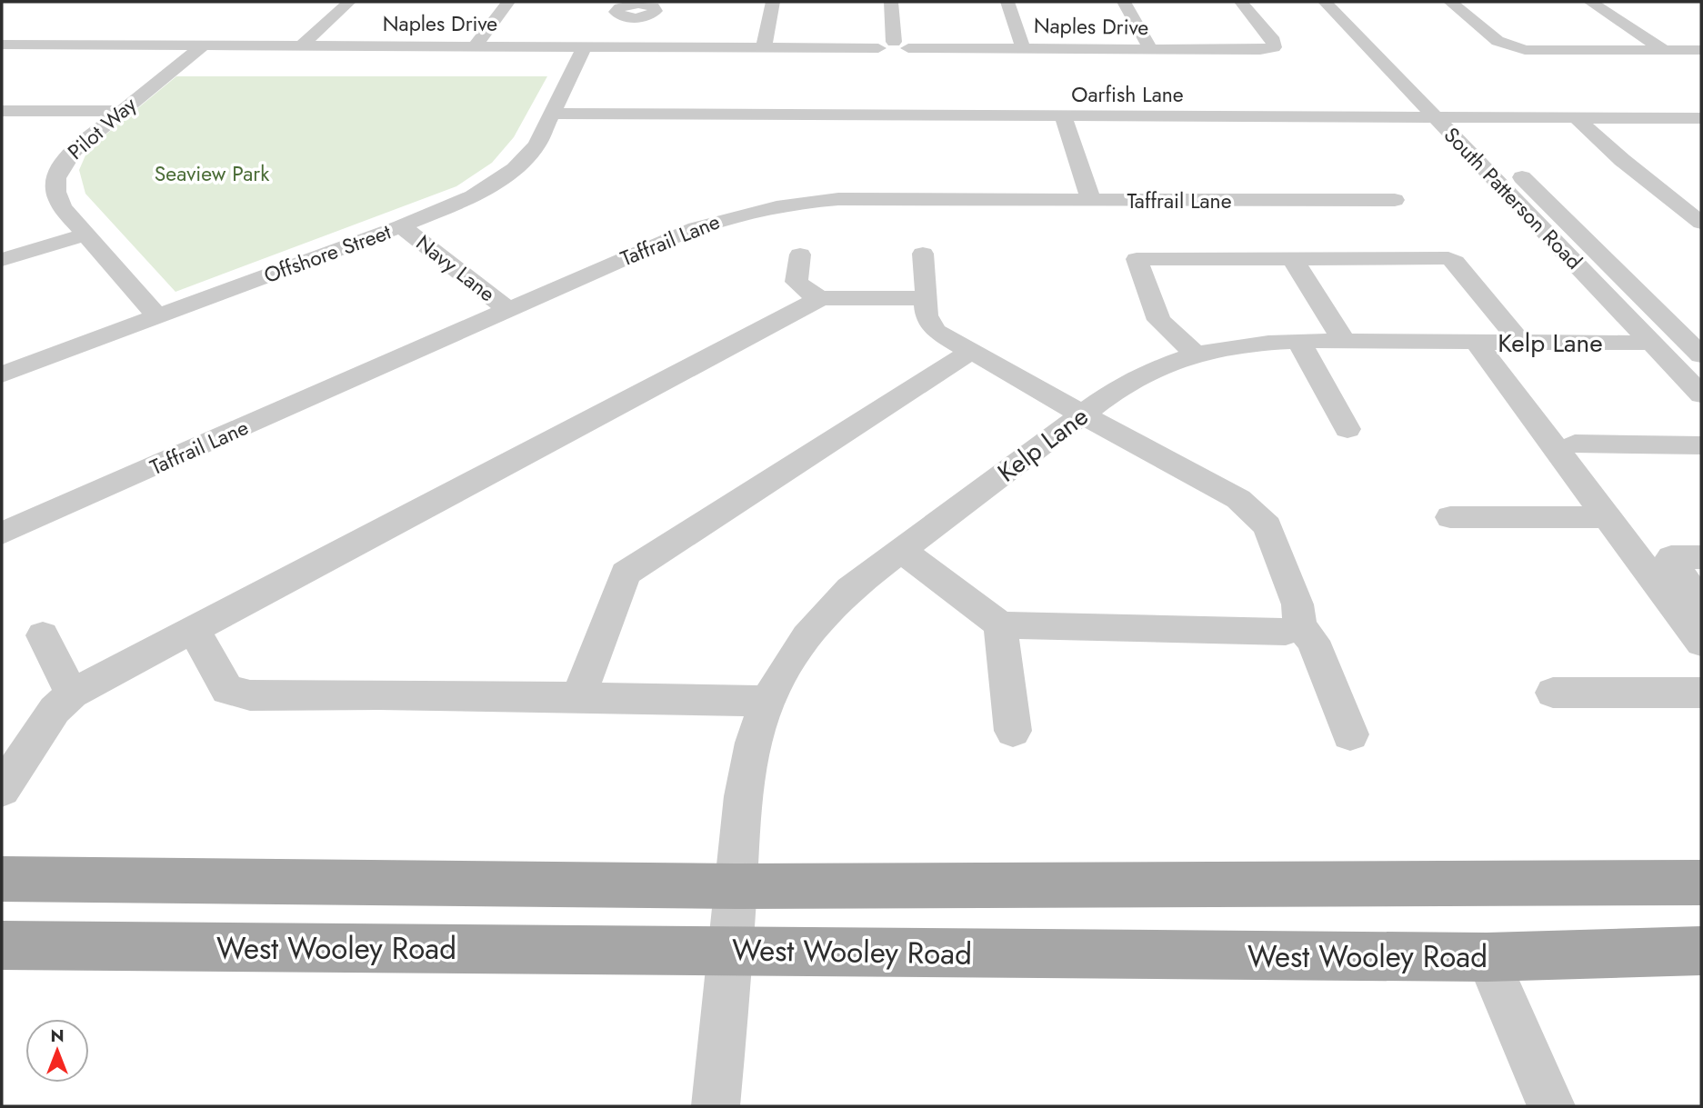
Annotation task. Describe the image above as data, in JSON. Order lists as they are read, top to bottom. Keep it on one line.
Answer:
{"streets":{"main road":["West Wooley Road"],"street":["Naples Drive","Oarfish Lane","Pilot Way","South Patterson Road","Taffrail Lane","Offshore Street","Navy Lane","Kelp Lane"]},"crossings":[["Naples Drive","Pilot Way"],["Naples Drive","Offshore Street"],["Oarfish Lane","South Patterson Road"],["Oarfish Lane","Offshore Street"],["Pilot Way","Offshore Street"],["South Patterson Road","Kelp Lane"],["Taffrail Lane","Navy Lane"],["Offshore Street","Navy Lane"],["Kelp Lane","West Wooley Road"]],"parks":["Seaview Park"],"north":"top"}
